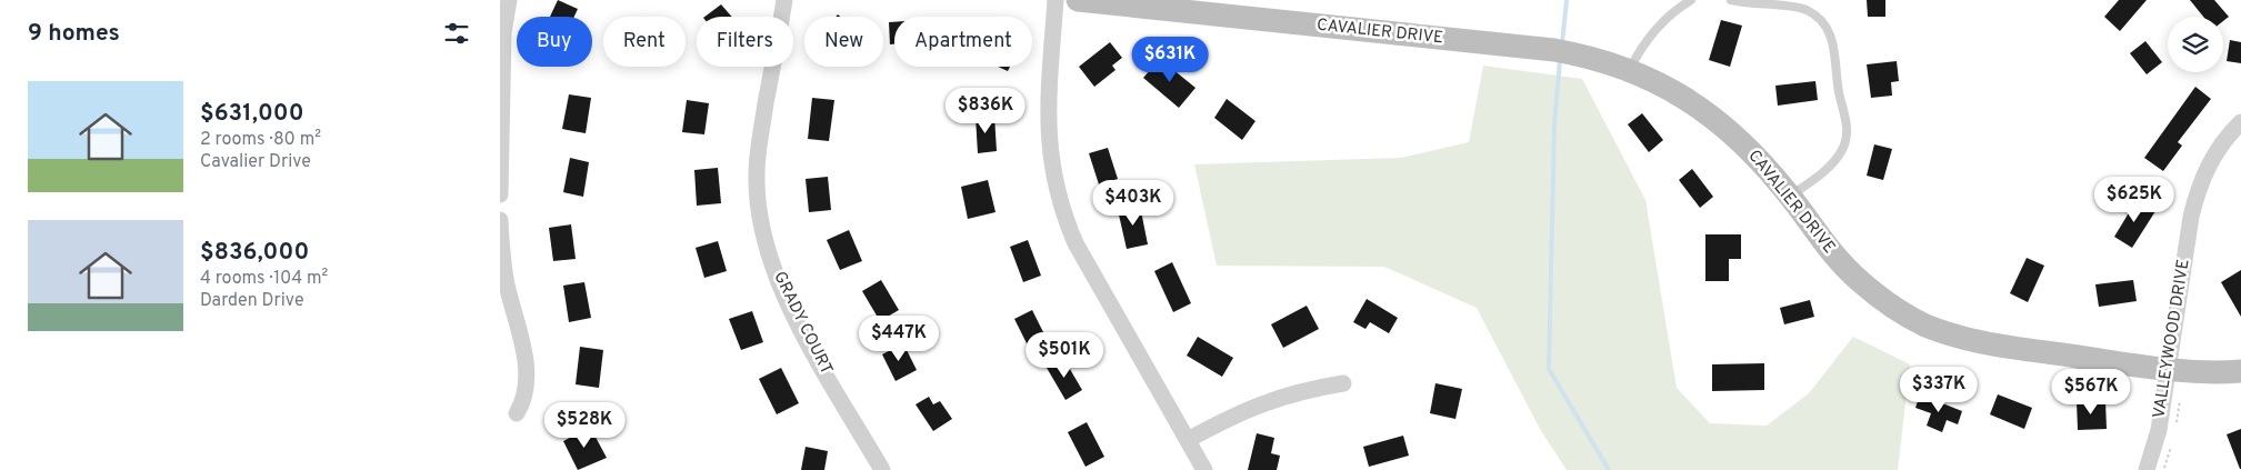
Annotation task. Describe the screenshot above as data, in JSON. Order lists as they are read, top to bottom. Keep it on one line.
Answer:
{"streets":{"street":["CAVALIER DRIVE","GRADY COURT","VALLEYWOOD DRIVE"]},"crossings":[["CAVALIER DRIVE","VALLEYWOOD DRIVE"]],"page":{"heading":"9 homes","chip":["Buy","Rent","Filters","New","Apartment"],"price":["$631K","$836K","$625K","$403K","$447K","$501K","$337K","$567K","$528K"],"list":[{"name":"$631,000","note":"2 rooms · 80 m² · Cavalier Drive"},{"name":"$836,000","note":"4 rooms · 104 m² · Darden Drive"}]}}
